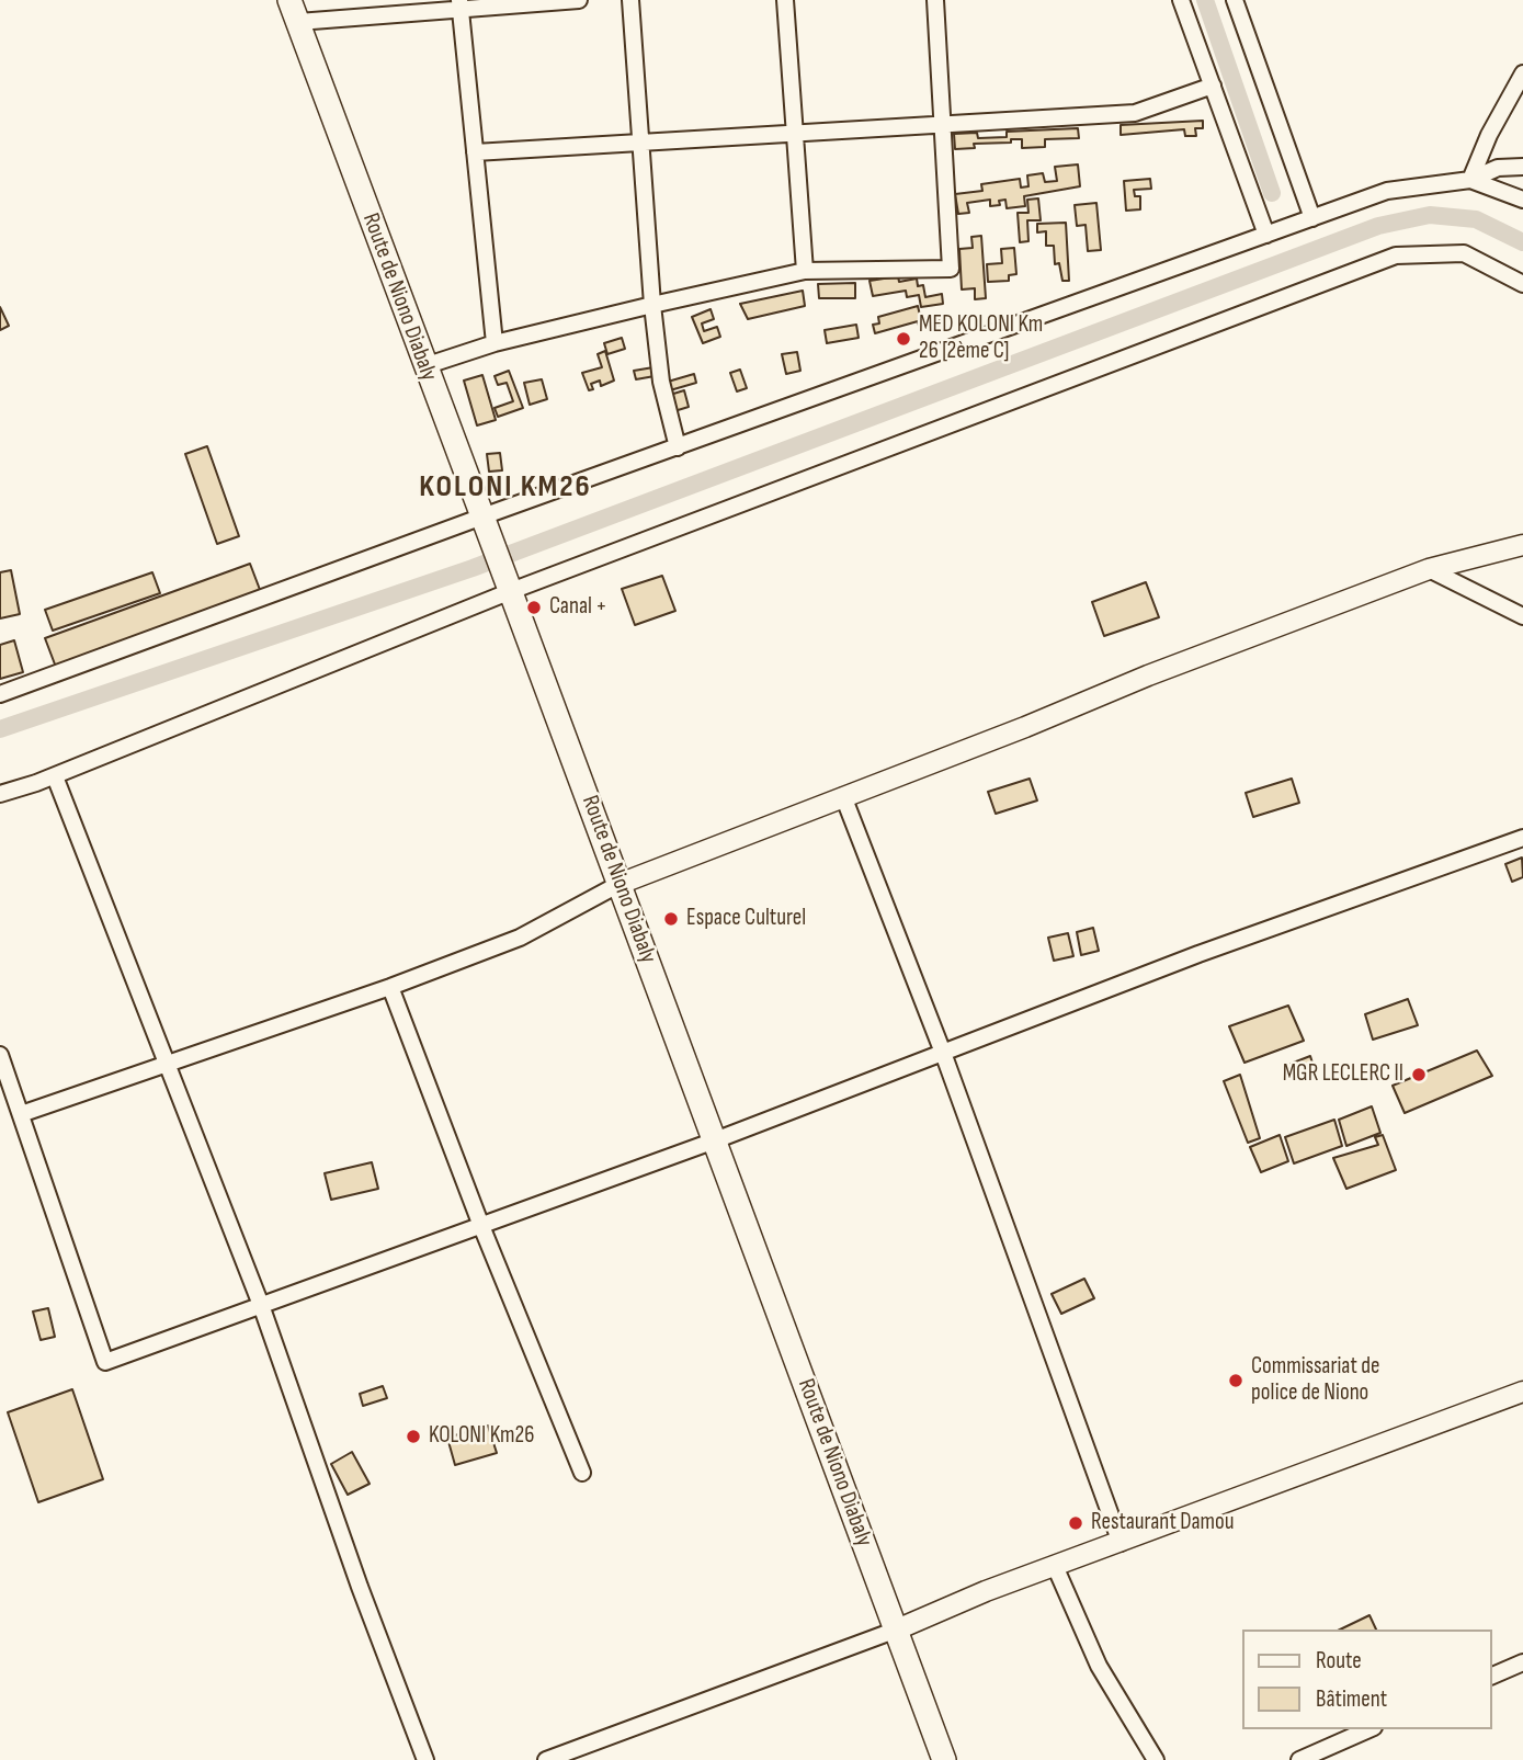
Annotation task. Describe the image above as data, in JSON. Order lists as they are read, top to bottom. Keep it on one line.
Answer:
{"streets":{"main road":["Route de Niono Diabaly"]},"districts":["KOLONI KM26"],"places":["MED KOLONI Km 26 [2ème C]","Canal +","Espace Culturel","MGR LECLERC II","Commissariat de police de Niono","KOLONI Km26","Restaurant Damou"],"legend":["Route","Bâtiment"]}
